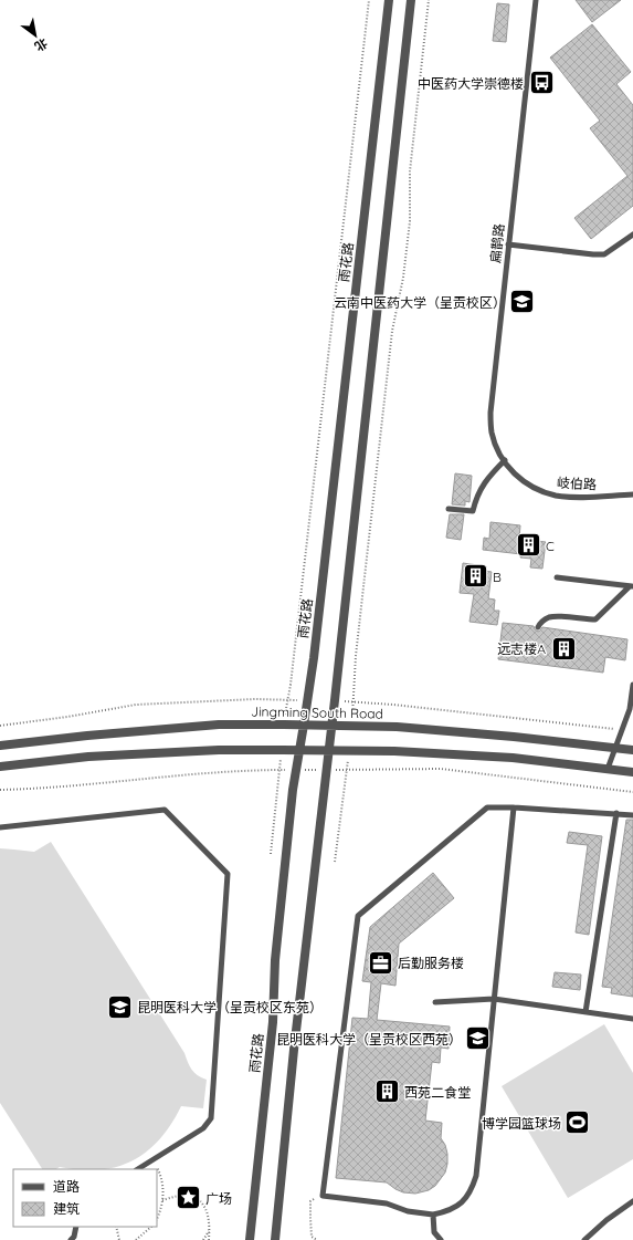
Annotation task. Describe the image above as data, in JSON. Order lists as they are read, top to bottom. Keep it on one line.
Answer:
{"streets":{"street":["雨花路","Jingming South Road"],"lane":["扁鹊路","岐伯路"]},"crossings":[["扁鹊路","岐伯路"],["雨花路","Jingming South Road"]],"places":{"bus stop":["中医药大学崇德楼"],"school or university":["云南中医药大学（呈贡校区）","昆明医科大学（呈贡校区东苑）","昆明医科大学（呈贡校区西苑）"],"building":["C","B","远志楼A","西苑二食堂"],"office":["后勤服务楼"],"sports":["博学园篮球场"],"place":["广场"]},"legend":["道路","建筑"],"north":"bottom right"}
